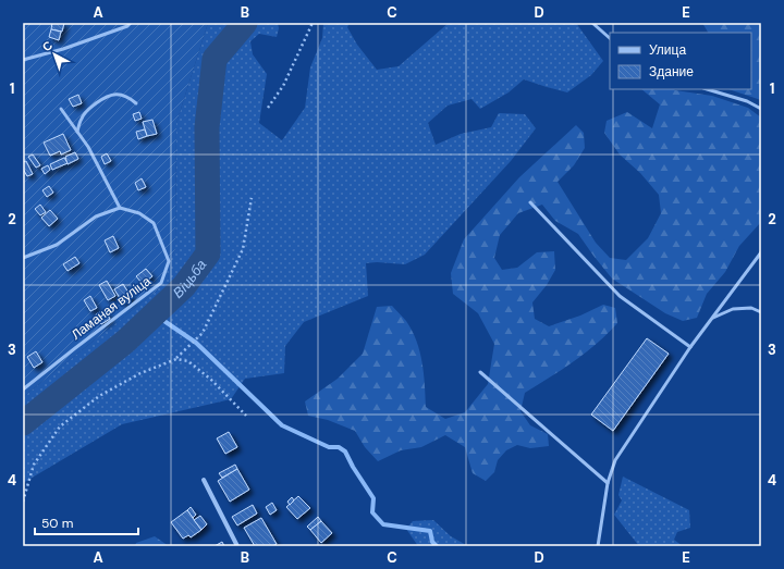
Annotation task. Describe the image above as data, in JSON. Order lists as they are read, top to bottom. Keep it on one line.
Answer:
{"streets":{"lane":["Ламаная вуліца"]},"water":["Віцьба"],"legend":["Улица","Здание"],"scale_bar":"50 m","north":"top left","grid":{"columns":["A","B","C","D","E"],"rows":["1","2","3","4"]}}
